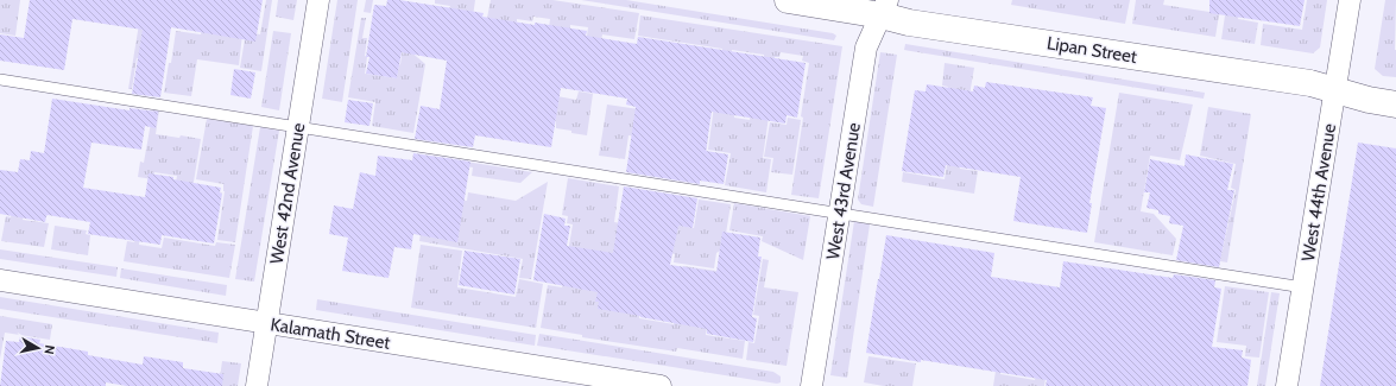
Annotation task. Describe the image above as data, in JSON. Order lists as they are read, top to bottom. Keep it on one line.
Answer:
{"streets":{"street":["Lipan Street","West 43rd Avenue","West 44th Avenue","West 42nd Avenue","Kalamath Street"]},"crossings":[["Lipan Street","West 43rd Avenue"],["Lipan Street","West 44th Avenue"],["West 42nd Avenue","Kalamath Street"]],"north":"right"}
